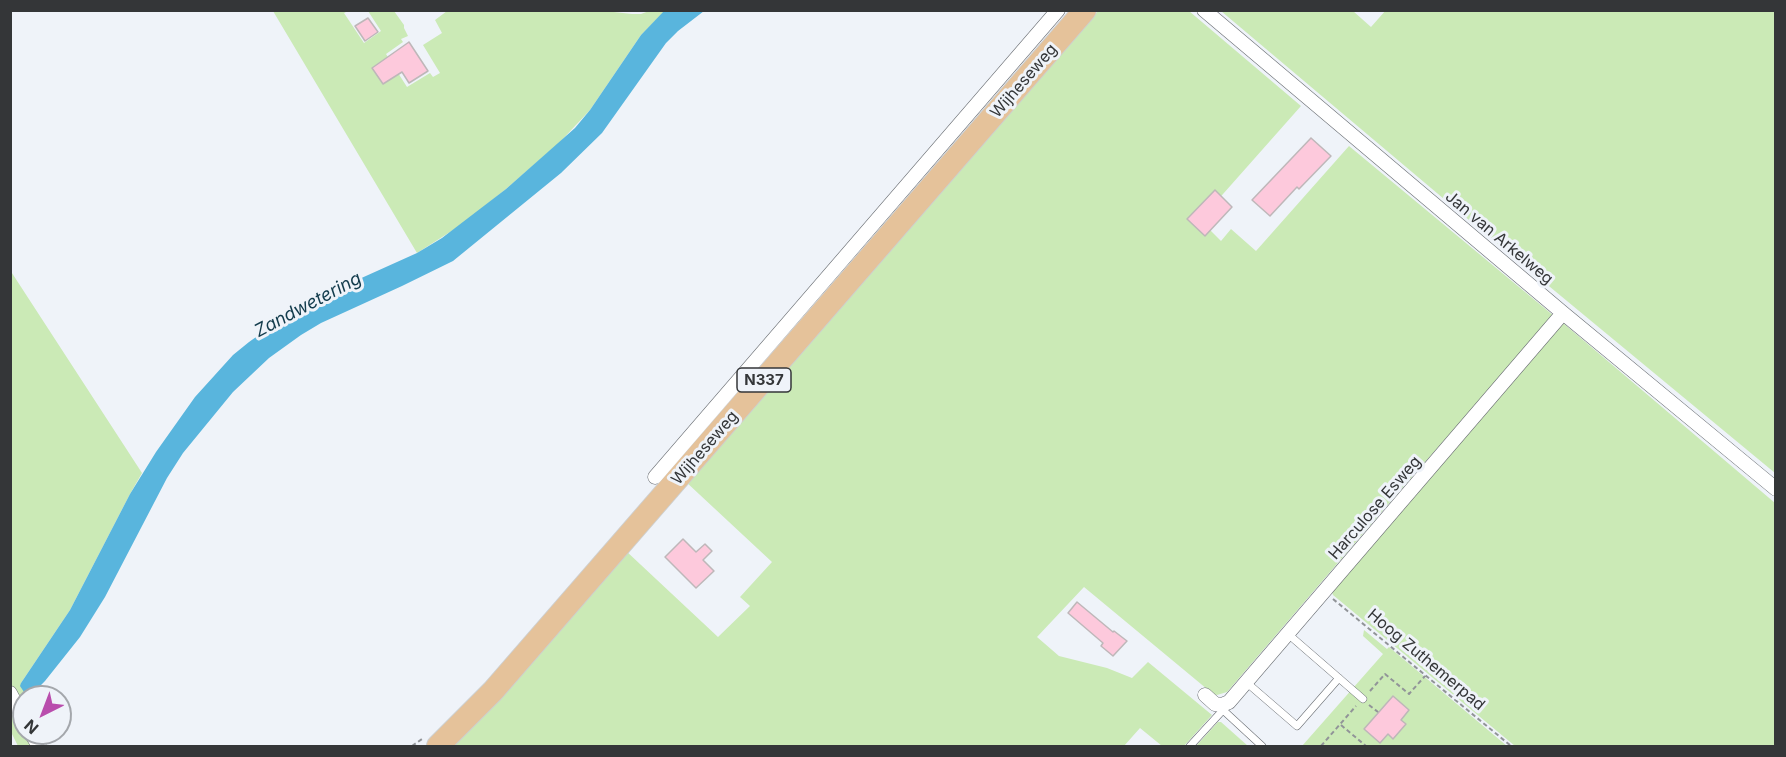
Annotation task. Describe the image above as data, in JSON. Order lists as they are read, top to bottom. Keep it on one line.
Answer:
{"streets":{"main road":["Wijheseweg","N337"],"street":["Jan van Arkelweg","Harculose Esweg"],"path":["Hoog Zuthemerpad"]},"crossings":[["Jan van Arkelweg","Harculose Esweg"],["Harculose Esweg","Hoog Zuthemerpad"]],"water":["Zandwetering"],"north":"bottom left"}
